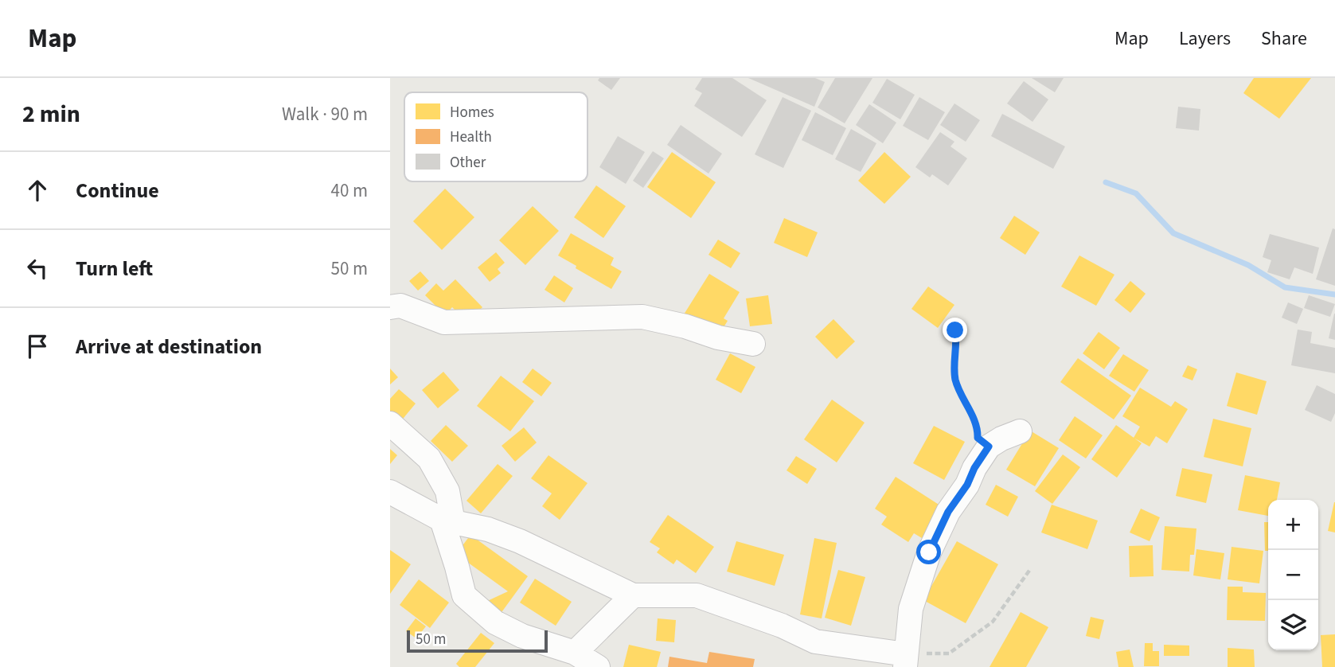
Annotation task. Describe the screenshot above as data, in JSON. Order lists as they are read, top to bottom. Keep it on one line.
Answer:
{"legend":["Homes","Health","Other"],"scale_bar":"50 m","page":{"header":"Map","nav":["Map","Layers","Share"],"heading":["2 min","Walk · 90 m"],"list":[["Continue","40 m"],["Turn left","50 m"],"Arrive at destination"],"map_buttons":["+","−"],"scale":"50 m"}}
